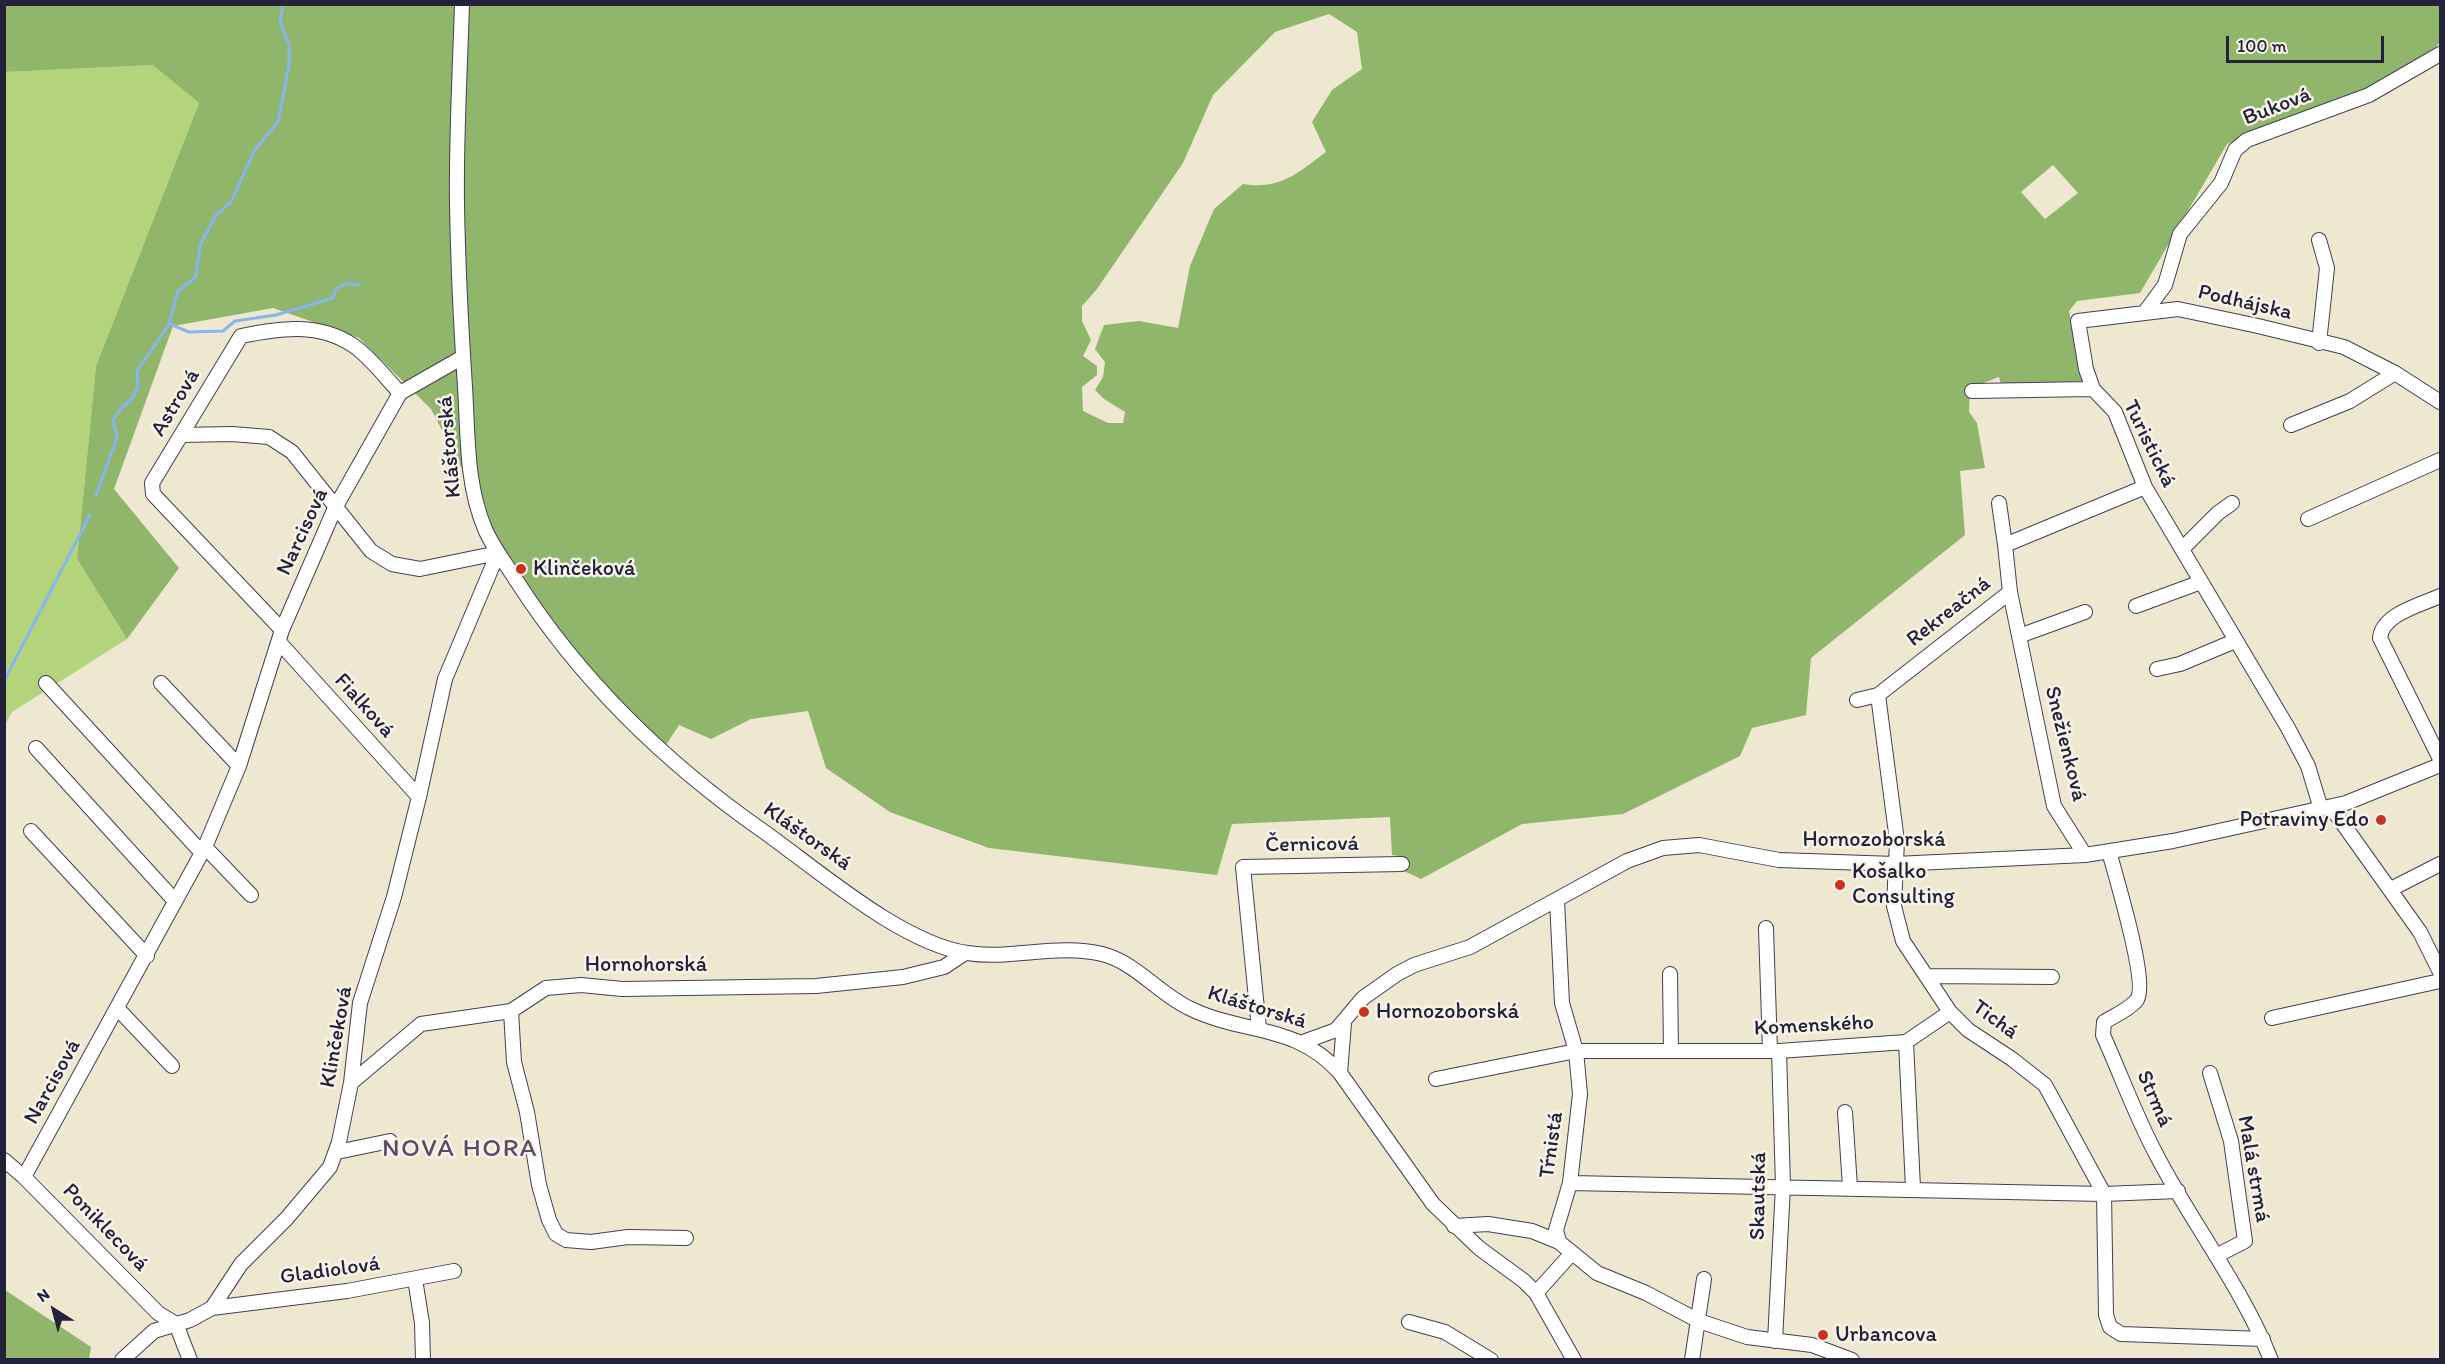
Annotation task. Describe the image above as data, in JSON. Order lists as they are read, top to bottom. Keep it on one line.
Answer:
{"streets":{"street":["Buková","Podhájska","Astrová","Turistická","Kláštorská","Narcisová","Rekreačná","Fialková","Snežienková","Hornozoborská","Černicová","Hornohorská","Tichá","Komenského","Klinčeková","Strmá","Tŕnistá","Malá strmá","Skautská","Poniklecová","Gladiolová"]},"crossings":[["Buková","Podhájska"],["Podhájska","Turistická"],["Astrová","Narcisová"],["Astrová","Fialková"],["Turistická","Hornozoborská"],["Kláštorská","Hornozoborská"],["Kláštorská","Černicová"],["Kláštorská","Hornohorská"],["Kláštorská","Klinčeková"],["Narcisová","Fialková"],["Narcisová","Poniklecová"],["Rekreačná","Snežienková"],["Fialková","Klinčeková"],["Snežienková","Hornozoborská"],["Hornozoborská","Tichá"],["Hornozoborská","Strmá"],["Hornozoborská","Tŕnistá"],["Hornohorská","Klinčeková"],["Tichá","Komenského"],["Komenského","Tŕnistá"],["Komenského","Skautská"],["Klinčeková","Gladiolová"],["Strmá","Malá strmá"]],"districts":["NOVÁ HORA"],"places":["Klinčeková","Potraviny Edo","Košalko Consulting","Hornozoborská","Urbancova"],"scale_bar":"100 m","north":"top left"}
